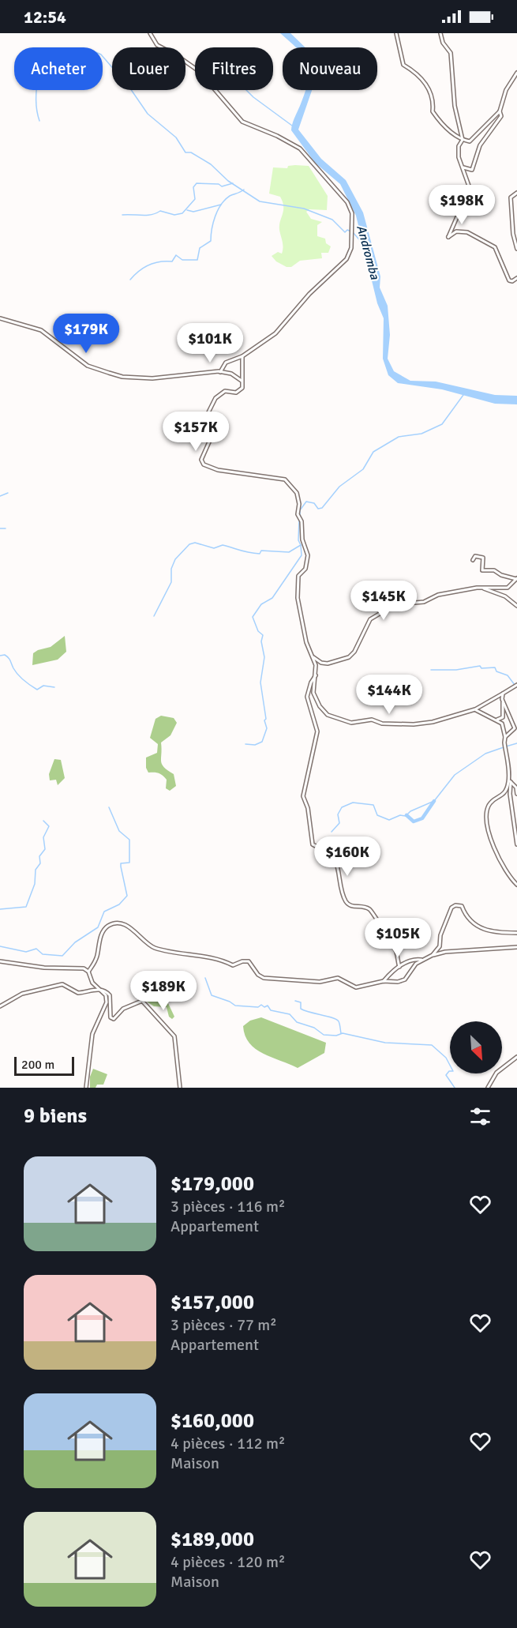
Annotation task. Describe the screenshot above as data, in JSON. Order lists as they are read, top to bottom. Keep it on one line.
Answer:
{"water":["Andromba"],"scale_bar":"200 m","north":"bottom right","page":{"status":"12:54","chip":["Acheter","Louer","Filtres","Nouveau"],"price":["$198K","$179K","$101K","$157K","$145K","$144K","$160K","$105K","$189K"],"scale":"200 m","heading":"9 biens","list":[{"name":"$179,000","note":"3 pièces · 116 m² · Appartement"},{"name":"$157,000","note":"3 pièces · 77 m² · Appartement"},{"name":"$160,000","note":"4 pièces · 112 m² · Maison"},{"name":"$189,000","note":"4 pièces · 120 m² · Maison"}]}}
